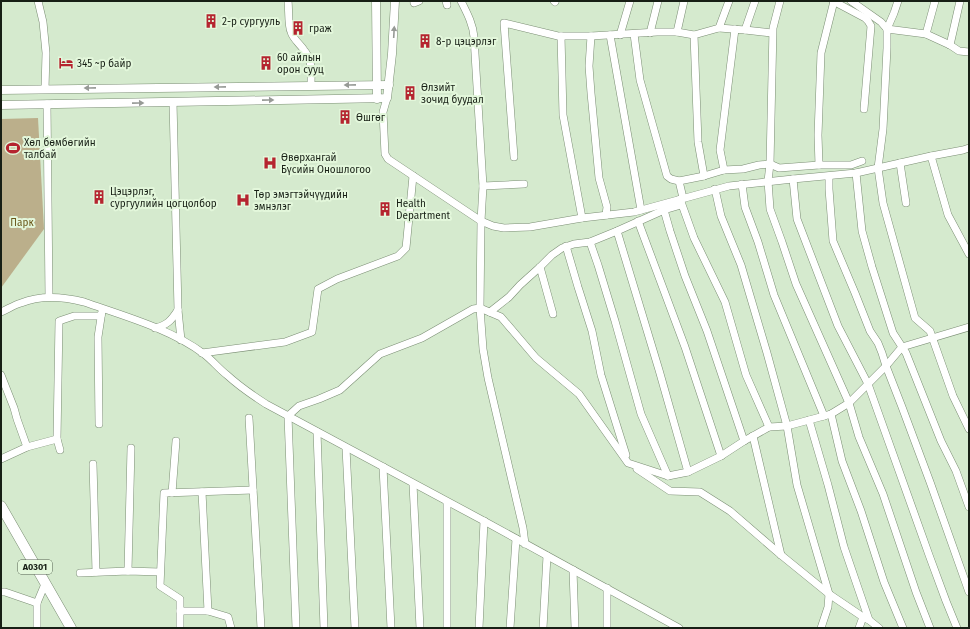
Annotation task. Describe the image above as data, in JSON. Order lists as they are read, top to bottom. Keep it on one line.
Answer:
{"streets":{"highway":["A0301"]},"parks":["Парк"],"places":{"building":["2-р сургууль","граж","8-р цэцэрлэг","60 айлын орон сууц","Өлзийт зочид буудал","Өшгөг","Цэцэрлэг, сургуулийн цогцолбор","Health Department"],"hotel":["345 ~р байр"],"sports":["Хөл бөмбөгийн талбай"],"hospital":["Өвөрхангай Бүсийн Оношлогоо","Төр эмэгтэйчүүдийн эмнэлэг"]}}
